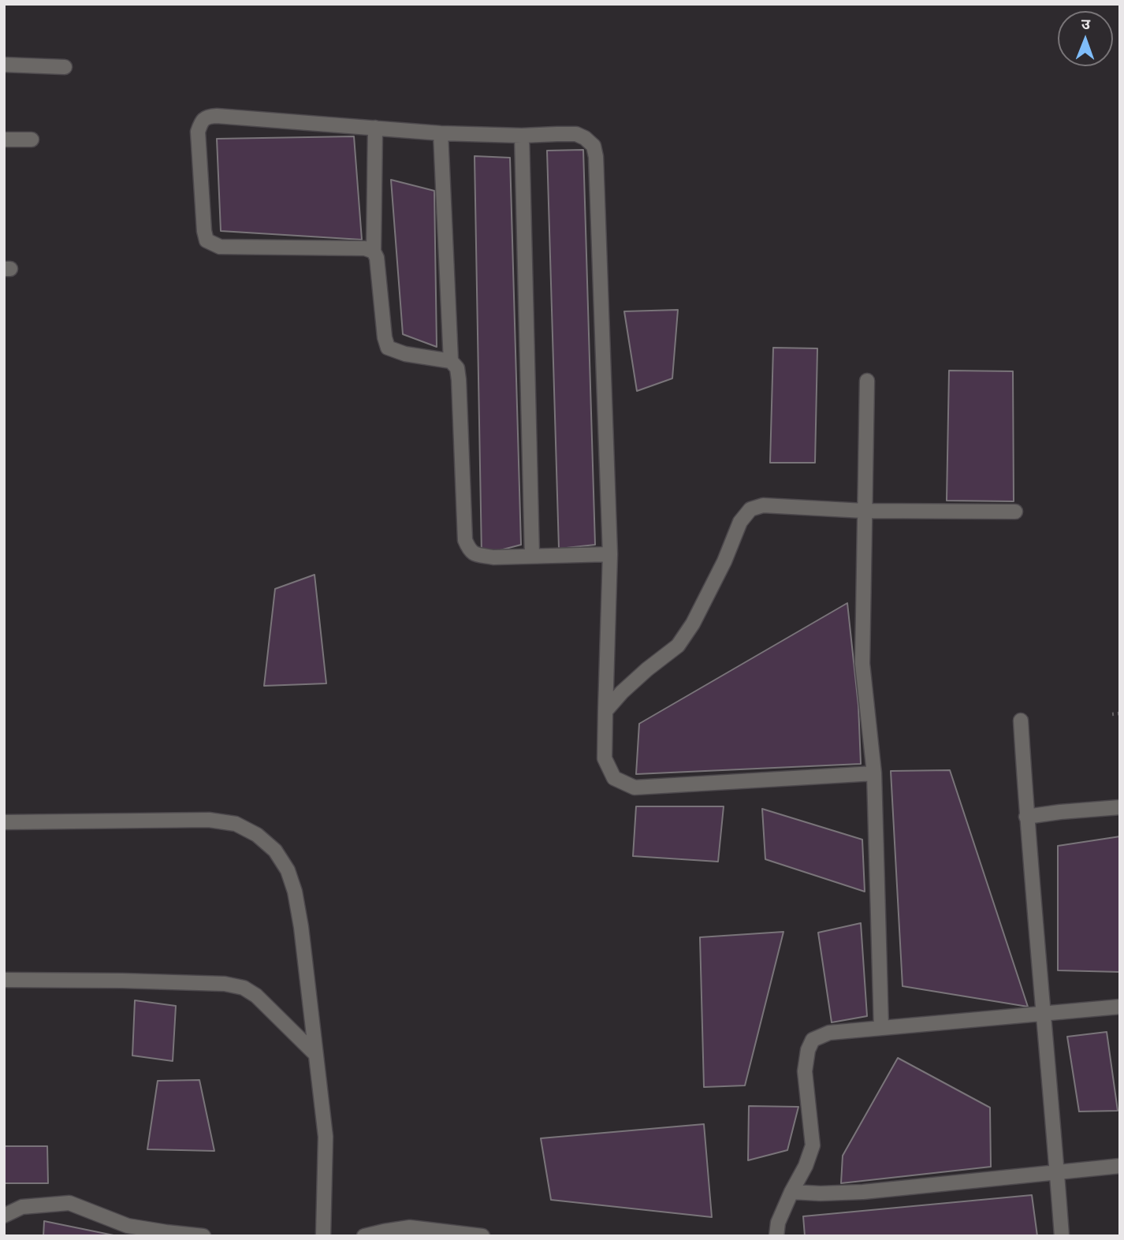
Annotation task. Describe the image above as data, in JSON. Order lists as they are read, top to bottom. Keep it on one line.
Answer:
{"north":"top"}
